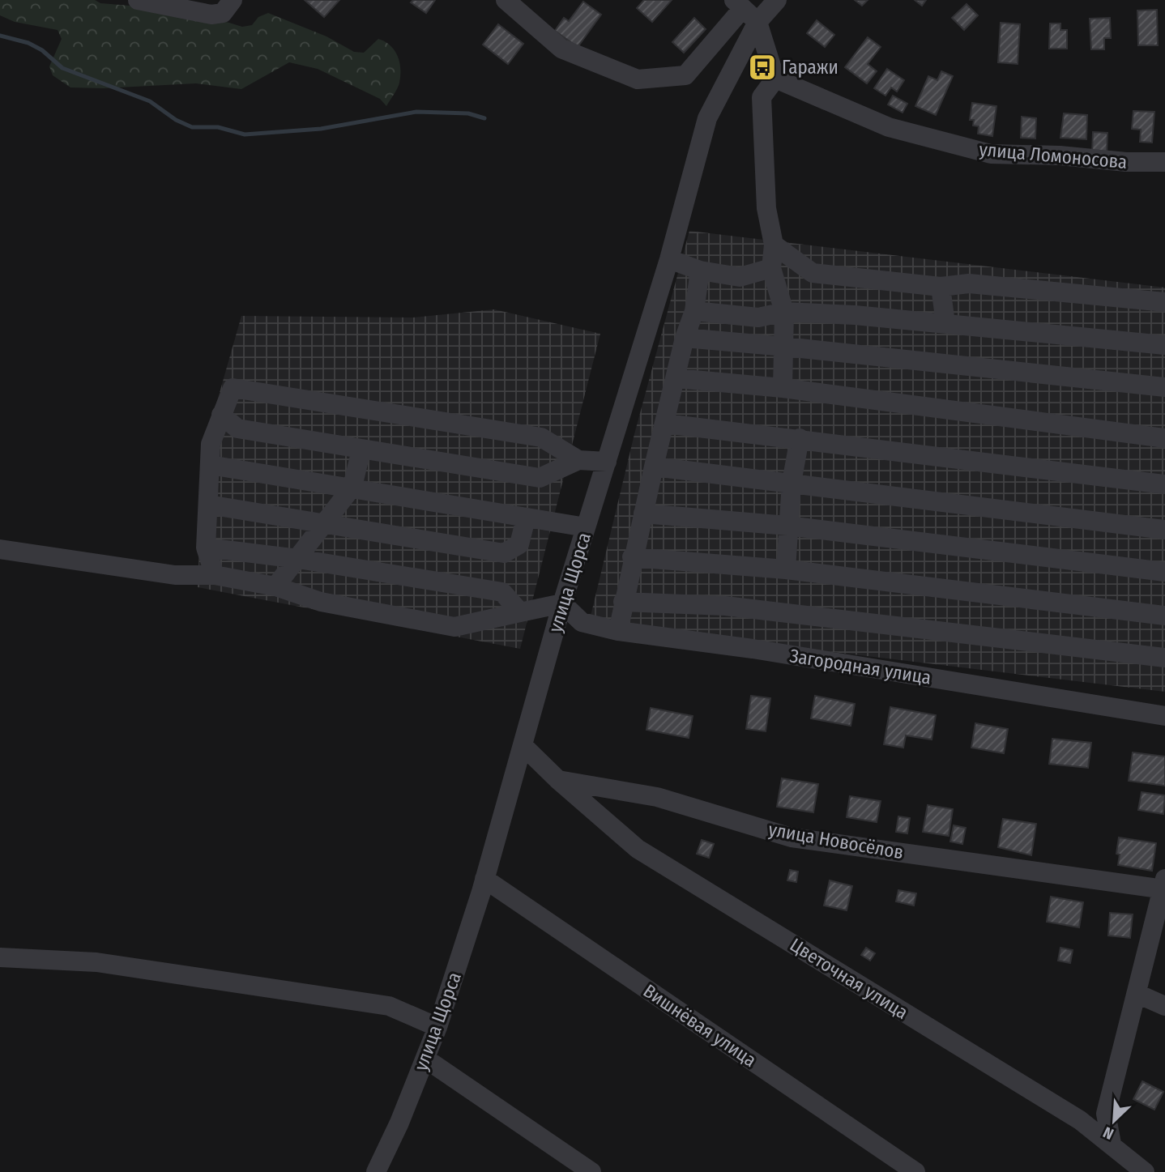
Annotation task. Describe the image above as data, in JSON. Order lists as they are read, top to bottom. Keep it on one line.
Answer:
{"streets":{"street":["улица Ломоносова","улица Щорса","Загородная улица","улица Новосёлов","Цветочная улица","Вишнёвая улица"]},"crossings":[["улица Щорса","Загородная улица"],["улица Щорса","Вишнёвая улица"],["улица Новосёлов","Цветочная улица"]],"places":{"bus stop":["Гаражи"]},"north":"bottom left"}
